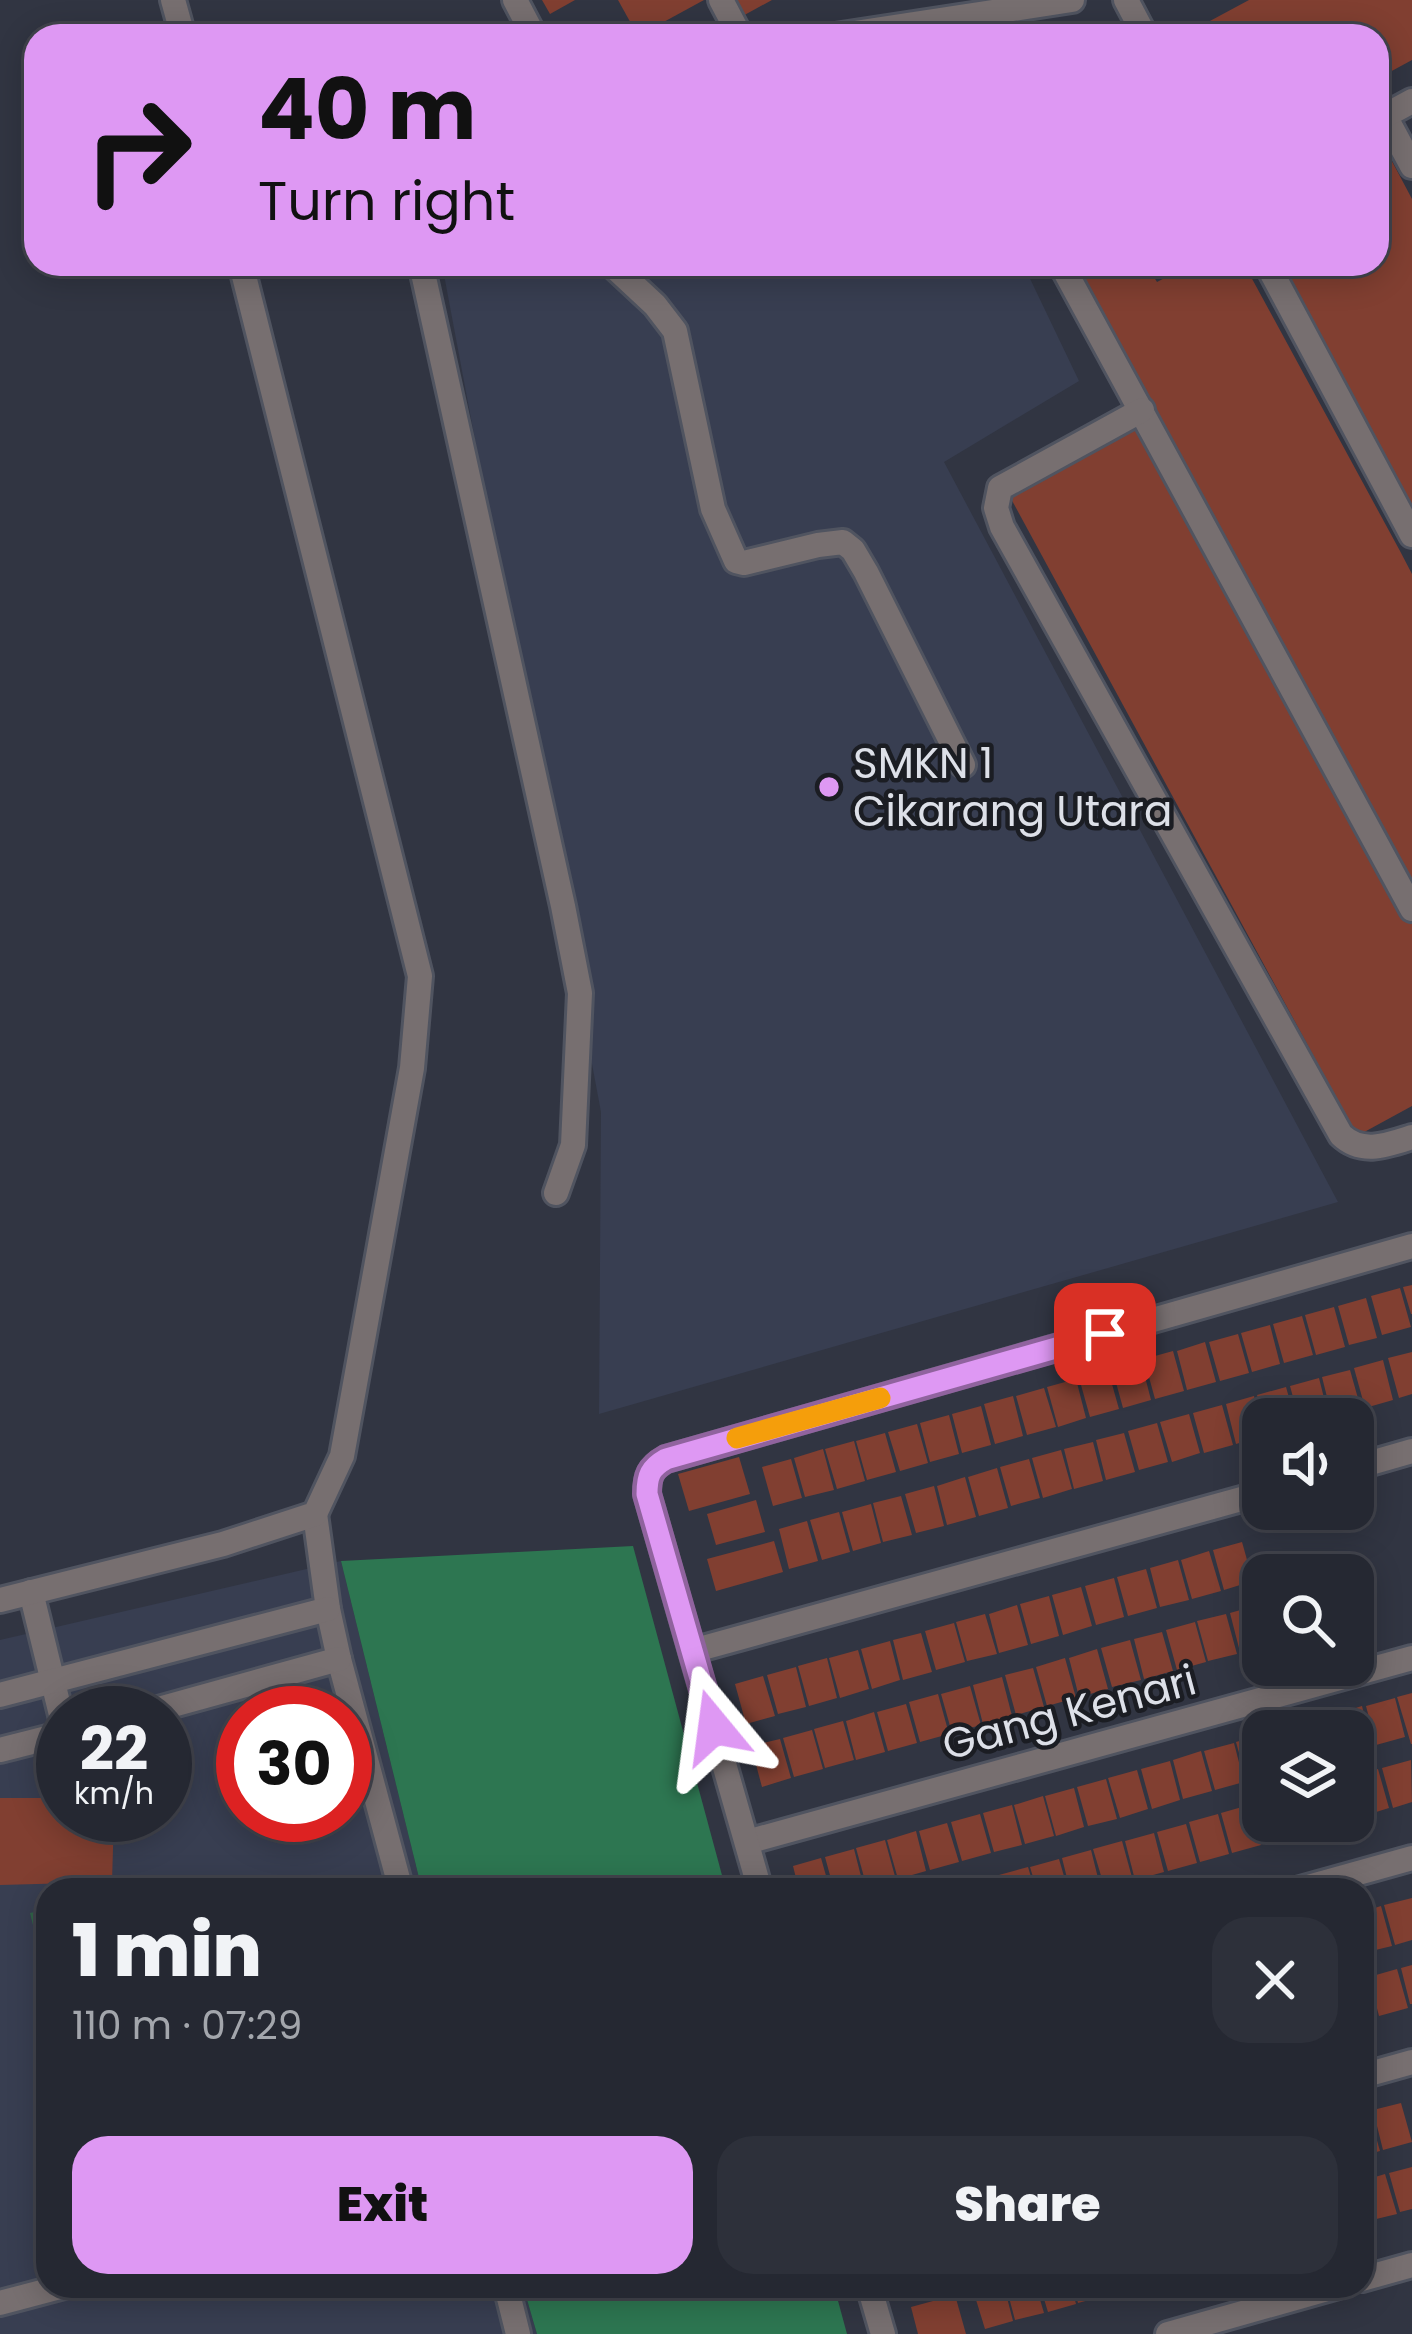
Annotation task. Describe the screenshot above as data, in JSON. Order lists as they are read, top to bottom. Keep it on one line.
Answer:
{"streets":{"street":["Gang Kenari"]},"places":["SMKN 1 Cikarang Utara"],"page":{"turn":["40 m","Turn right"],"speed":"22 km/h","limit":"30","heading":["1 min","110 m · 07:29"],"buttons":["Exit","Share"]}}
